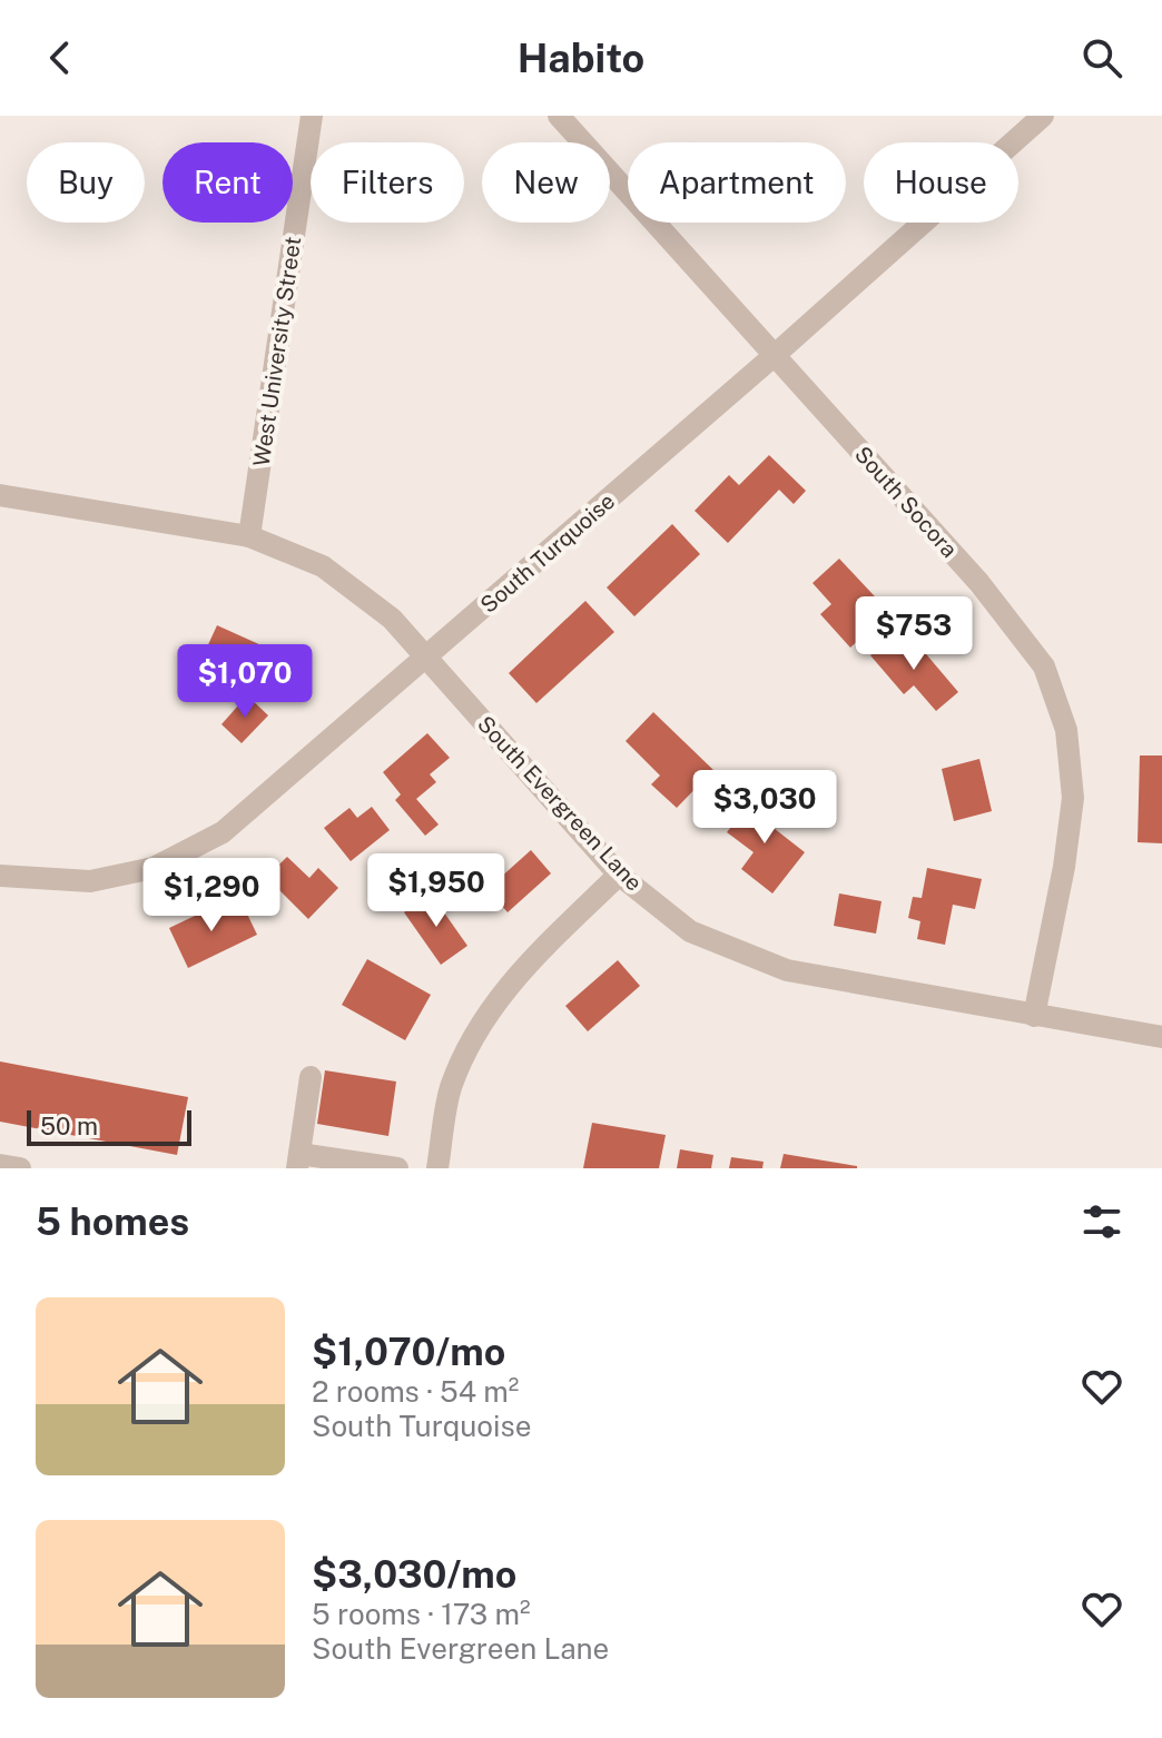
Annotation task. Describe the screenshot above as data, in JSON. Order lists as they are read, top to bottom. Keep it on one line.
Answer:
{"streets":{"street":["West University Street","South Socora","South Turquoise","South Evergreen Lane"]},"crossings":[["West University Street","South Evergreen Lane"],["South Socora","South Turquoise"],["South Socora","South Evergreen Lane"],["South Turquoise","South Evergreen Lane"]],"scale_bar":"50 m","page":{"header":"Habito","chip":["Buy","Rent","Filters","New","Apartment","House"],"price":["$753","$1,070","$3,030","$1,950","$1,290"],"scale":"50 m","heading":"5 homes","list":[{"name":"$1,070/mo","note":"2 rooms · 54 m² · South Turquoise"},{"name":"$3,030/mo","note":"5 rooms · 173 m² · South Evergreen Lane"}]}}
